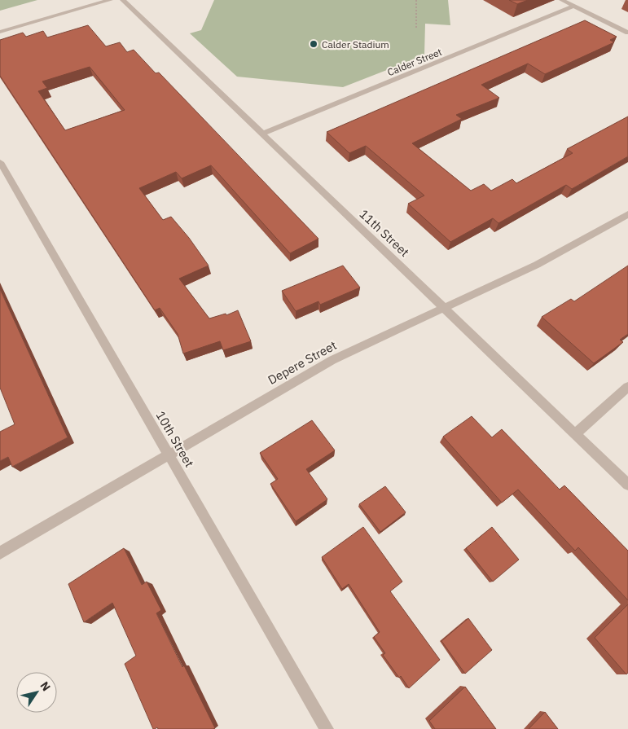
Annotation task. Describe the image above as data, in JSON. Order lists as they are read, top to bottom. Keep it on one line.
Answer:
{"streets":{"street":["Calder Street","11th Street","Depere Street","10th Street"]},"crossings":[["Calder Street","11th Street"],["11th Street","Depere Street"],["Depere Street","10th Street"]],"places":["Calder Stadium"],"north":"top right"}
